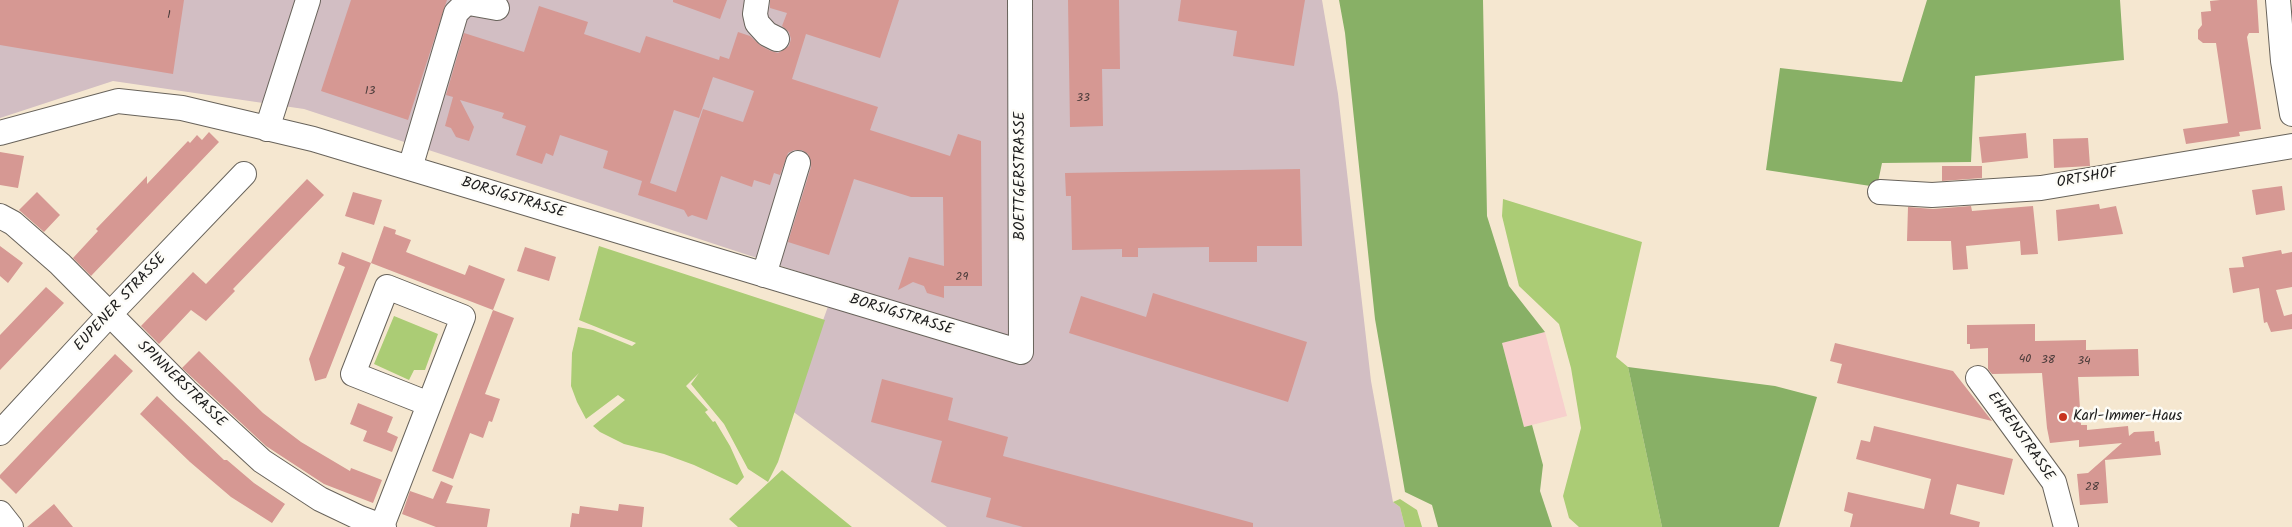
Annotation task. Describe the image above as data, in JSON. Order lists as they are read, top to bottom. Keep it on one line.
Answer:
{"streets":{"street":["BOETTGERSTRASSE","ORTSHOF","BORSIGSTRASSE","EUPENER STRASSE","SPINNERSTRASSE","EHRENSTRASSE"]},"crossings":[["BOETTGERSTRASSE","BORSIGSTRASSE"],["EUPENER STRASSE","SPINNERSTRASSE"]],"places":["Karl-Immer-Haus"],"house_numbers":["1","13","33","29","40","38","34","28"]}
